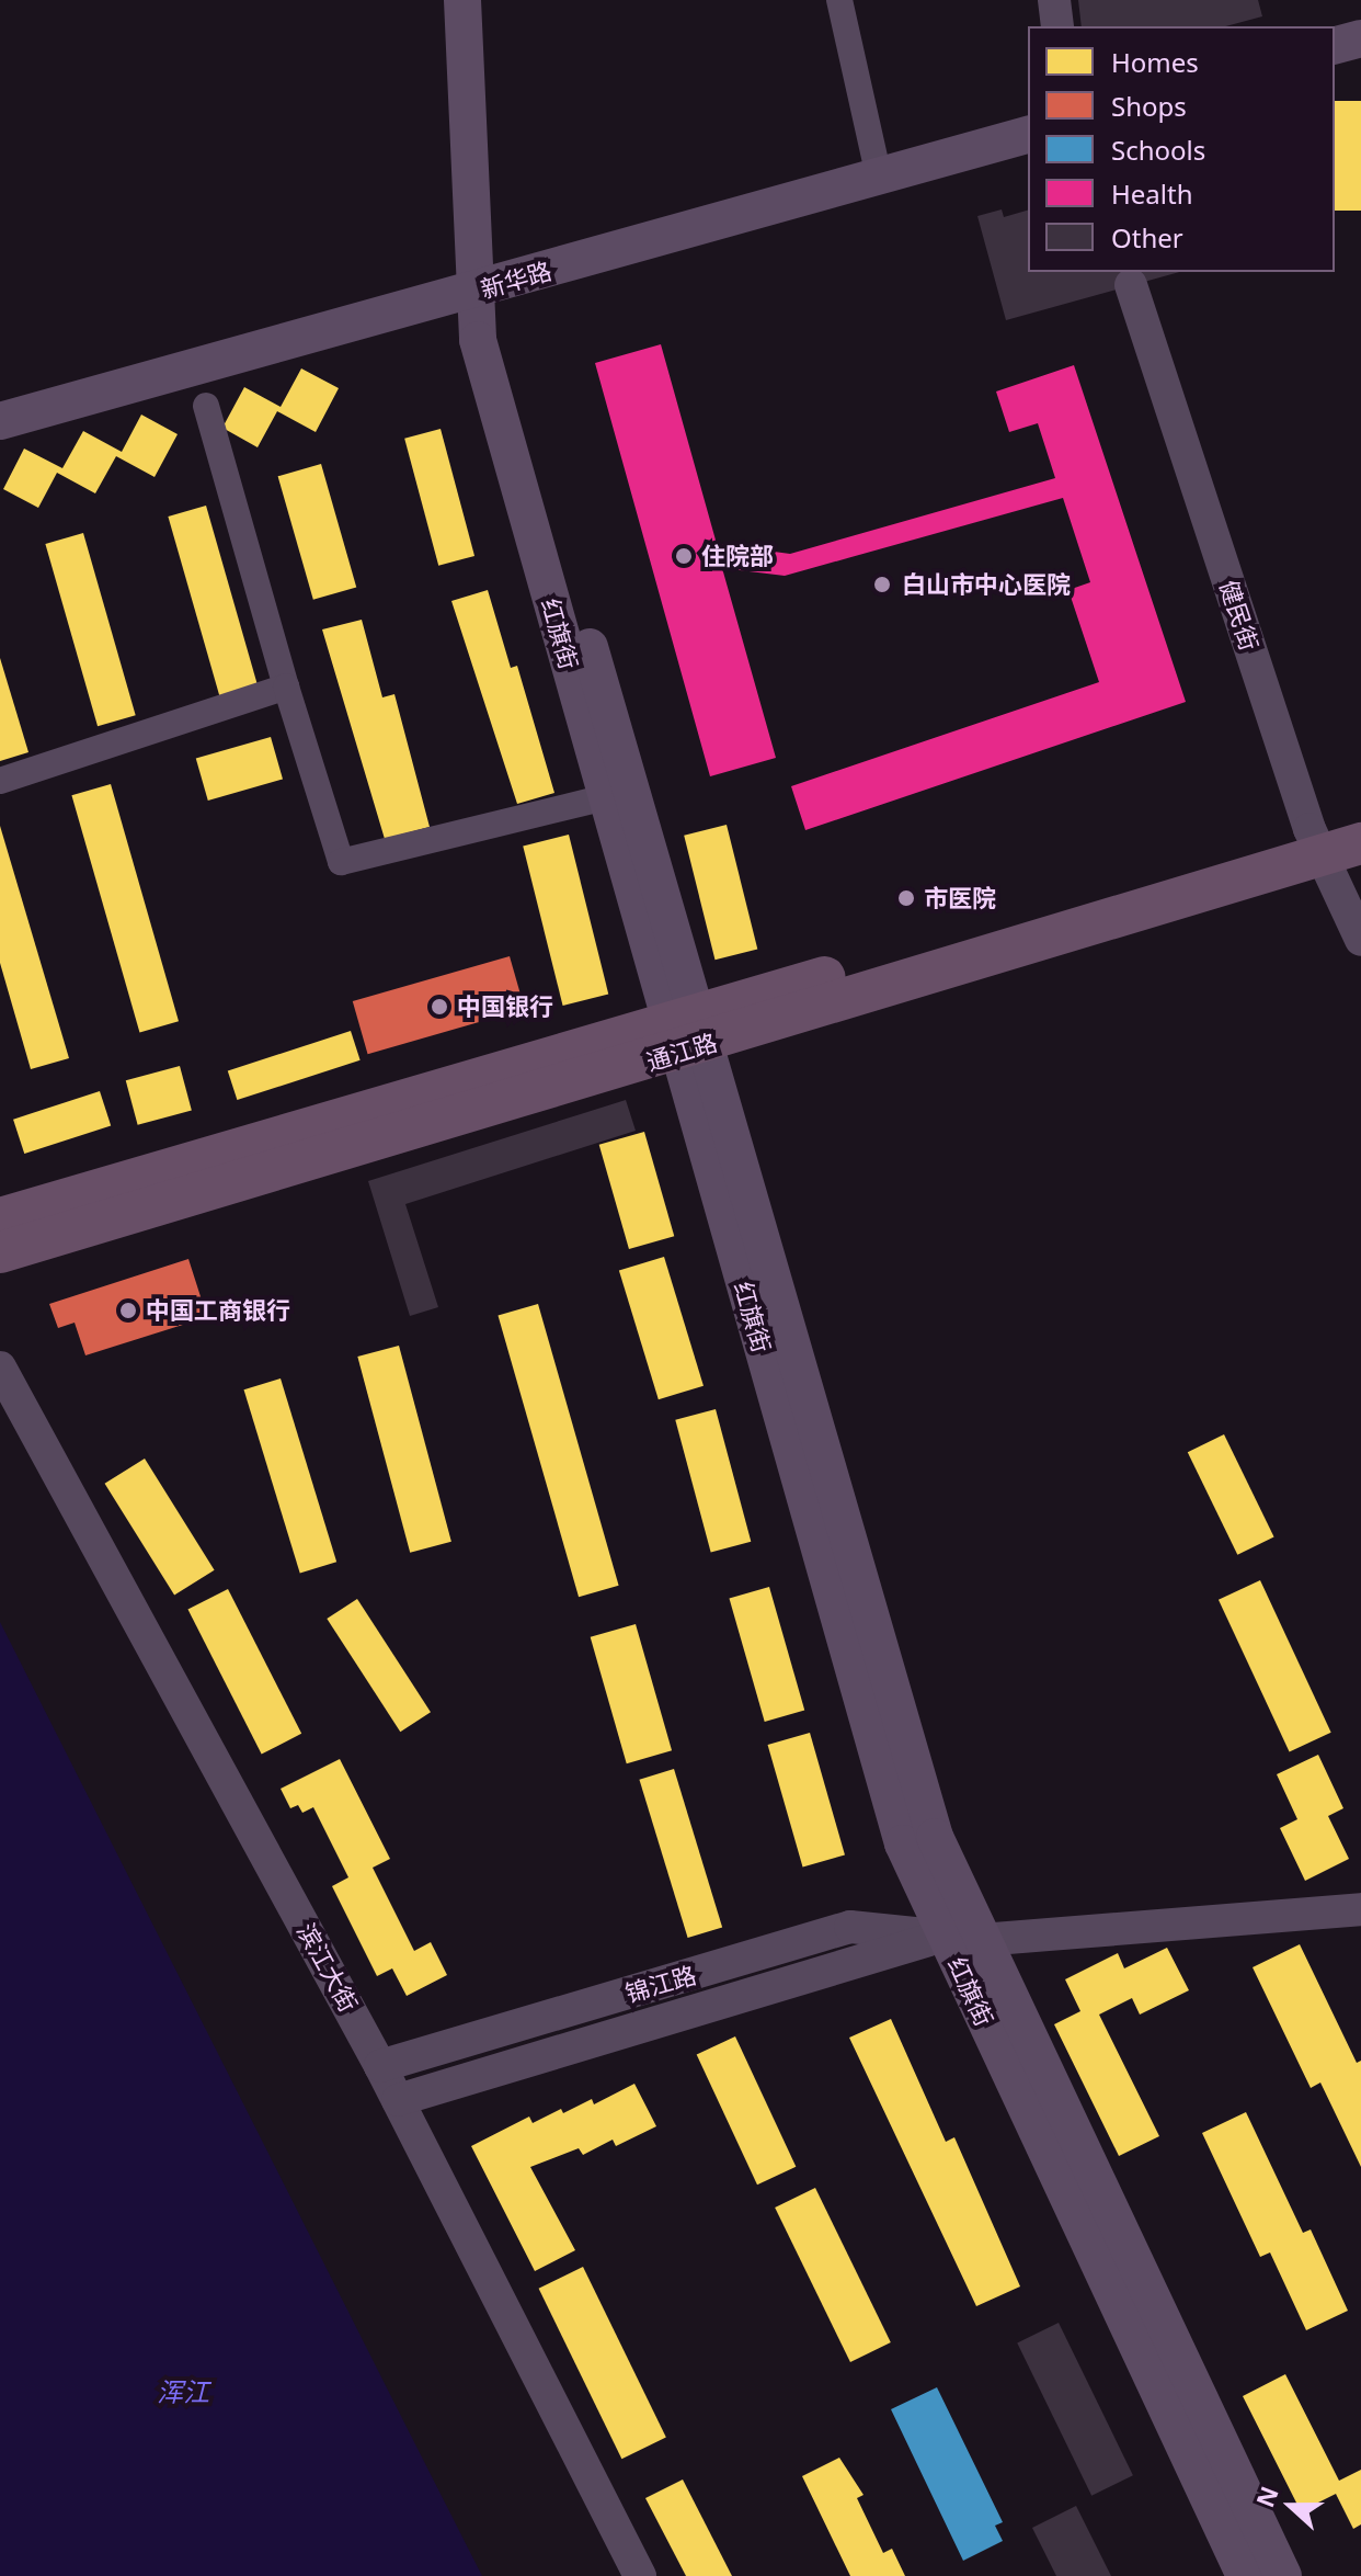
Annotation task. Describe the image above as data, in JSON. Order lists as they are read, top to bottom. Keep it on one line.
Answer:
{"streets":{"main road":["新华路","红旗街","通江路"],"street":["健民街","滨江大街","锦江路"]},"crossings":[["新华路","红旗街"],["健民街","通江路"],["红旗街","通江路"],["红旗街","锦江路"],["滨江大街","锦江路"]],"water":["浑江"],"places":["住院部","白山市中心医院","市医院","中国银行","中国工商银行"],"legend":["Homes","Shops","Schools","Health","Other"],"north":"left"}
